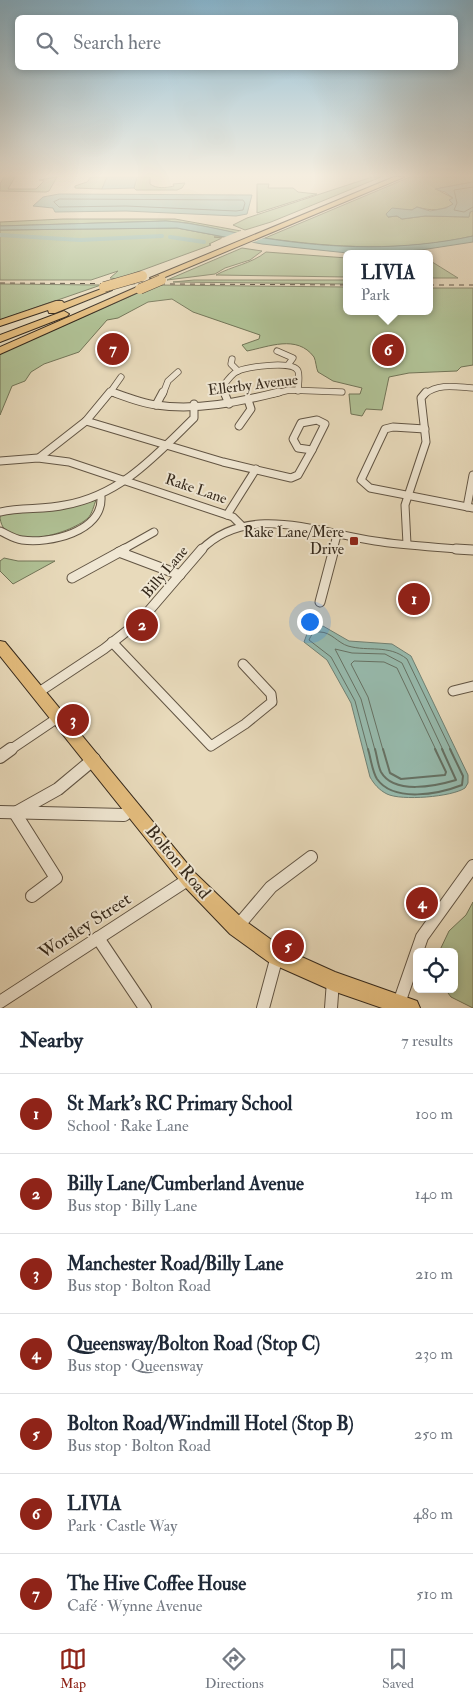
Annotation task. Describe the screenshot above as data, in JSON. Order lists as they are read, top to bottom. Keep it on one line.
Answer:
{"streets":{"main road":["Bolton Road"],"street":["Ellerby Avenue","Rake Lane","Billy Lane","Worsley Street"]},"crossings":[["Rake Lane","Billy Lane"],["Billy Lane","Bolton Road"],["Bolton Road","Worsley Street"]],"places":{"transit":["Rake Lane/Mere Drive"]},"page":{"search":"Search here","popup":["LIVIA","Park"],"pins":["7","6","1","2","3","4","5"],"heading":["Nearby","7 results"],"list":[{"mark":"1","name":"St Mark's RC Primary School","note":"School · Rake Lane","value":"100 m"},{"mark":"2","name":"Billy Lane/Cumberland Avenue","note":"Bus stop · Billy Lane","value":"140 m"},{"mark":"3","name":"Manchester Road/Billy Lane","note":"Bus stop · Bolton Road","value":"210 m"},{"mark":"4","name":"Queensway/Bolton Road (Stop C)","note":"Bus stop · Queensway","value":"230 m"},{"mark":"5","name":"Bolton Road/Windmill Hotel (Stop B)","note":"Bus stop · Bolton Road","value":"250 m"},{"mark":"6","name":"LIVIA","note":"Park · Castle Way","value":"480 m"},{"mark":"7","name":"The Hive Coffee House","note":"Café · Wynne Avenue","value":"510 m"}],"nav":["Map","Directions","Saved"]}}
